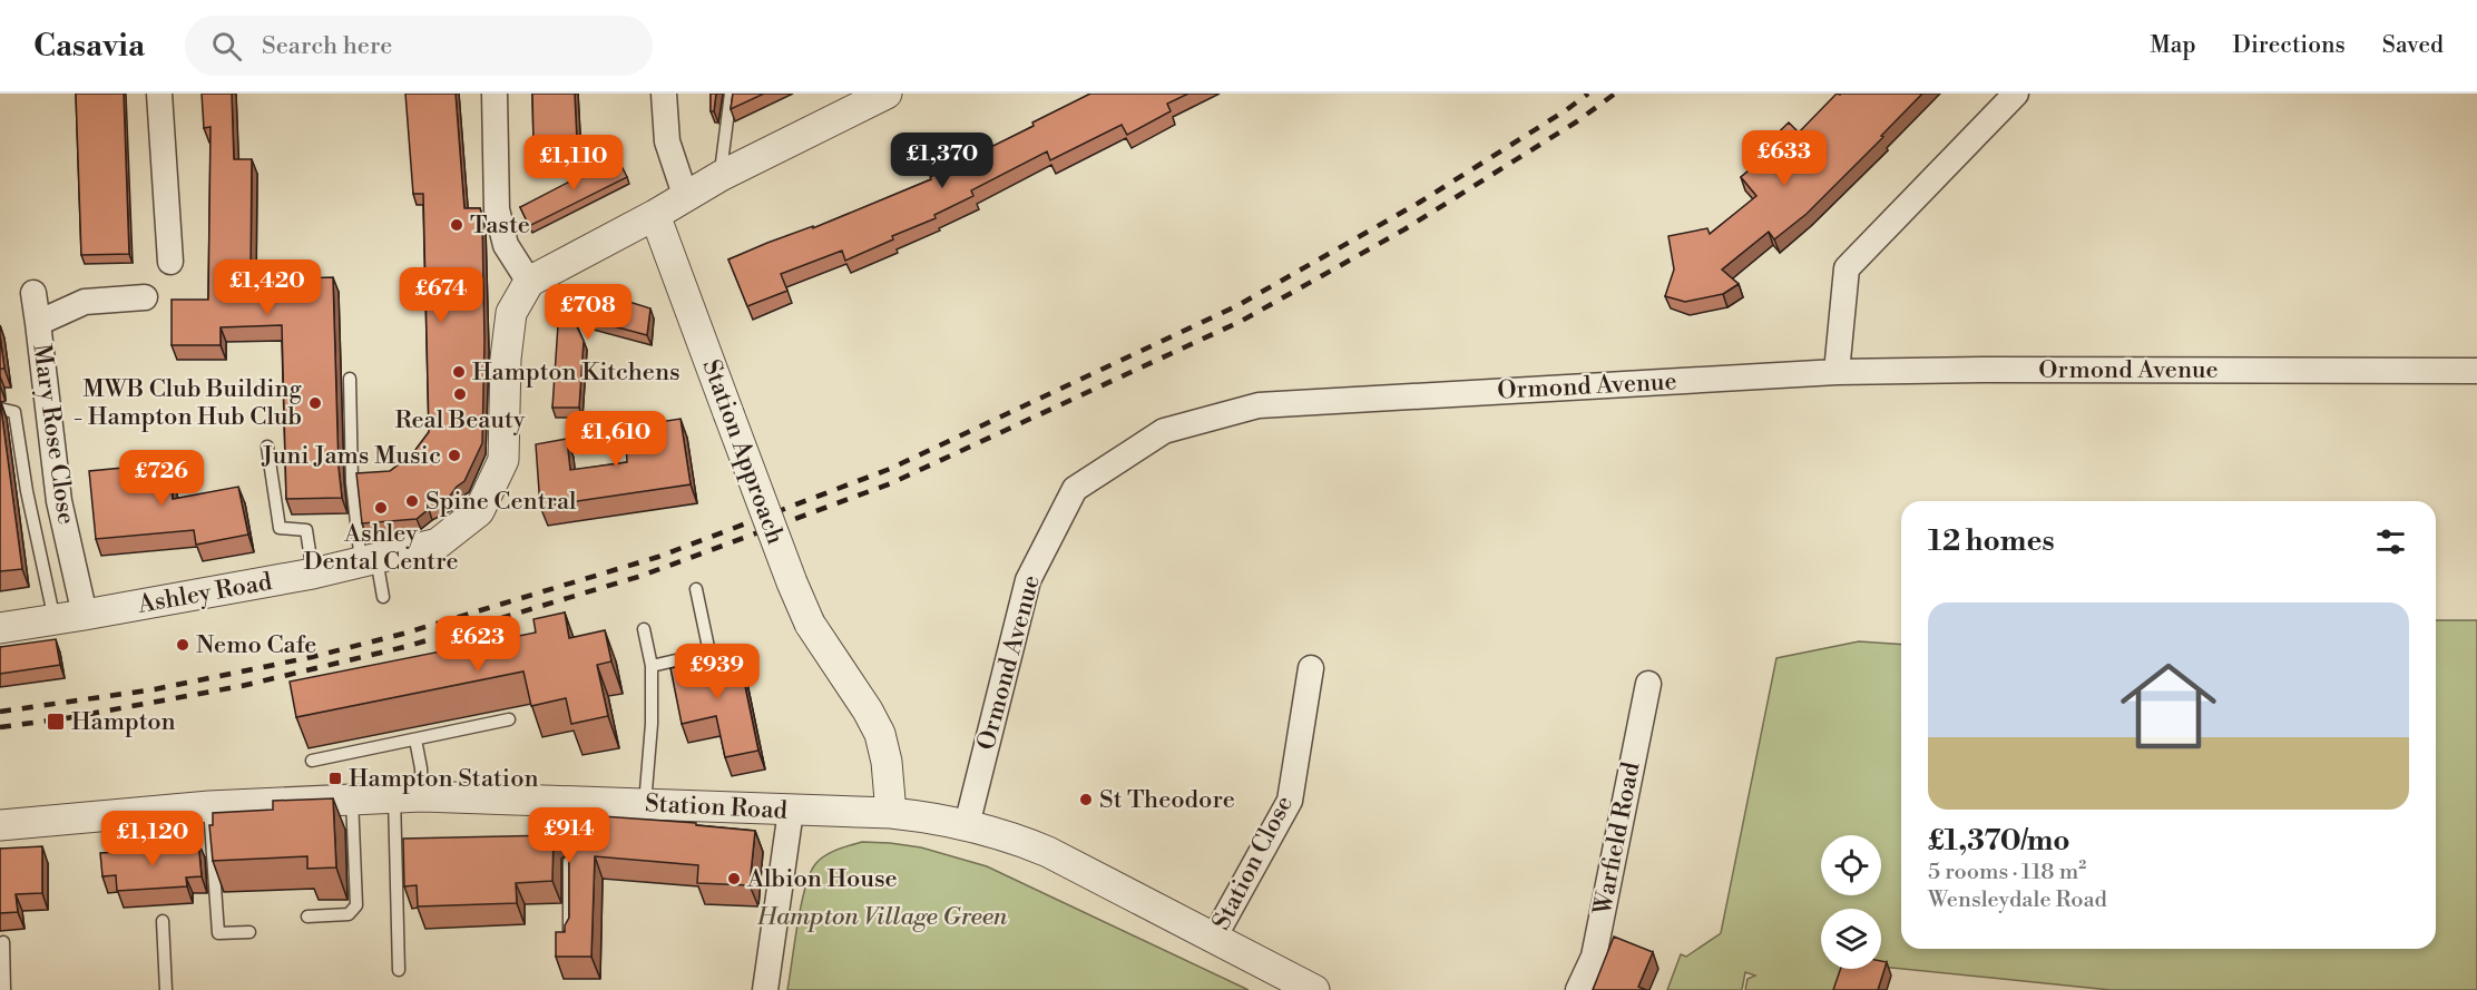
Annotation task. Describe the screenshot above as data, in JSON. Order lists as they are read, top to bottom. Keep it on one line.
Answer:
{"streets":{"street":["Ormond Avenue","Mary Rose Close","Station Approach","Ashley Road","Station Road","Warfield Road","Station Close"]},"crossings":[["Ormond Avenue","Station Road"],["Mary Rose Close","Ashley Road"],["Station Approach","Station Road"],["Station Road","Station Close"]],"parks":["Hampton Village Green"],"places":{"other":["Taste","Hampton Kitchens","Real Beauty","MWB Club Building - Hampton Hub Club","Juni Jams Music","Spine Central","Ashley Dental Centre","Nemo Cafe","St Theodore","Albion House"],"transit":["Hampton","Hampton Station"]},"page":{"header":"Casavia","search":"Search here","nav":["Map","Directions","Saved"],"price":["£633","£1,370","£1,110","£1,420","£674","£708","£1,610","£726","£623","£939","£914","£1,120"],"heading":"12 homes","list":[{"name":"£1,370/mo","note":"5 rooms · 118 m² · Wensleydale Road"}]}}
